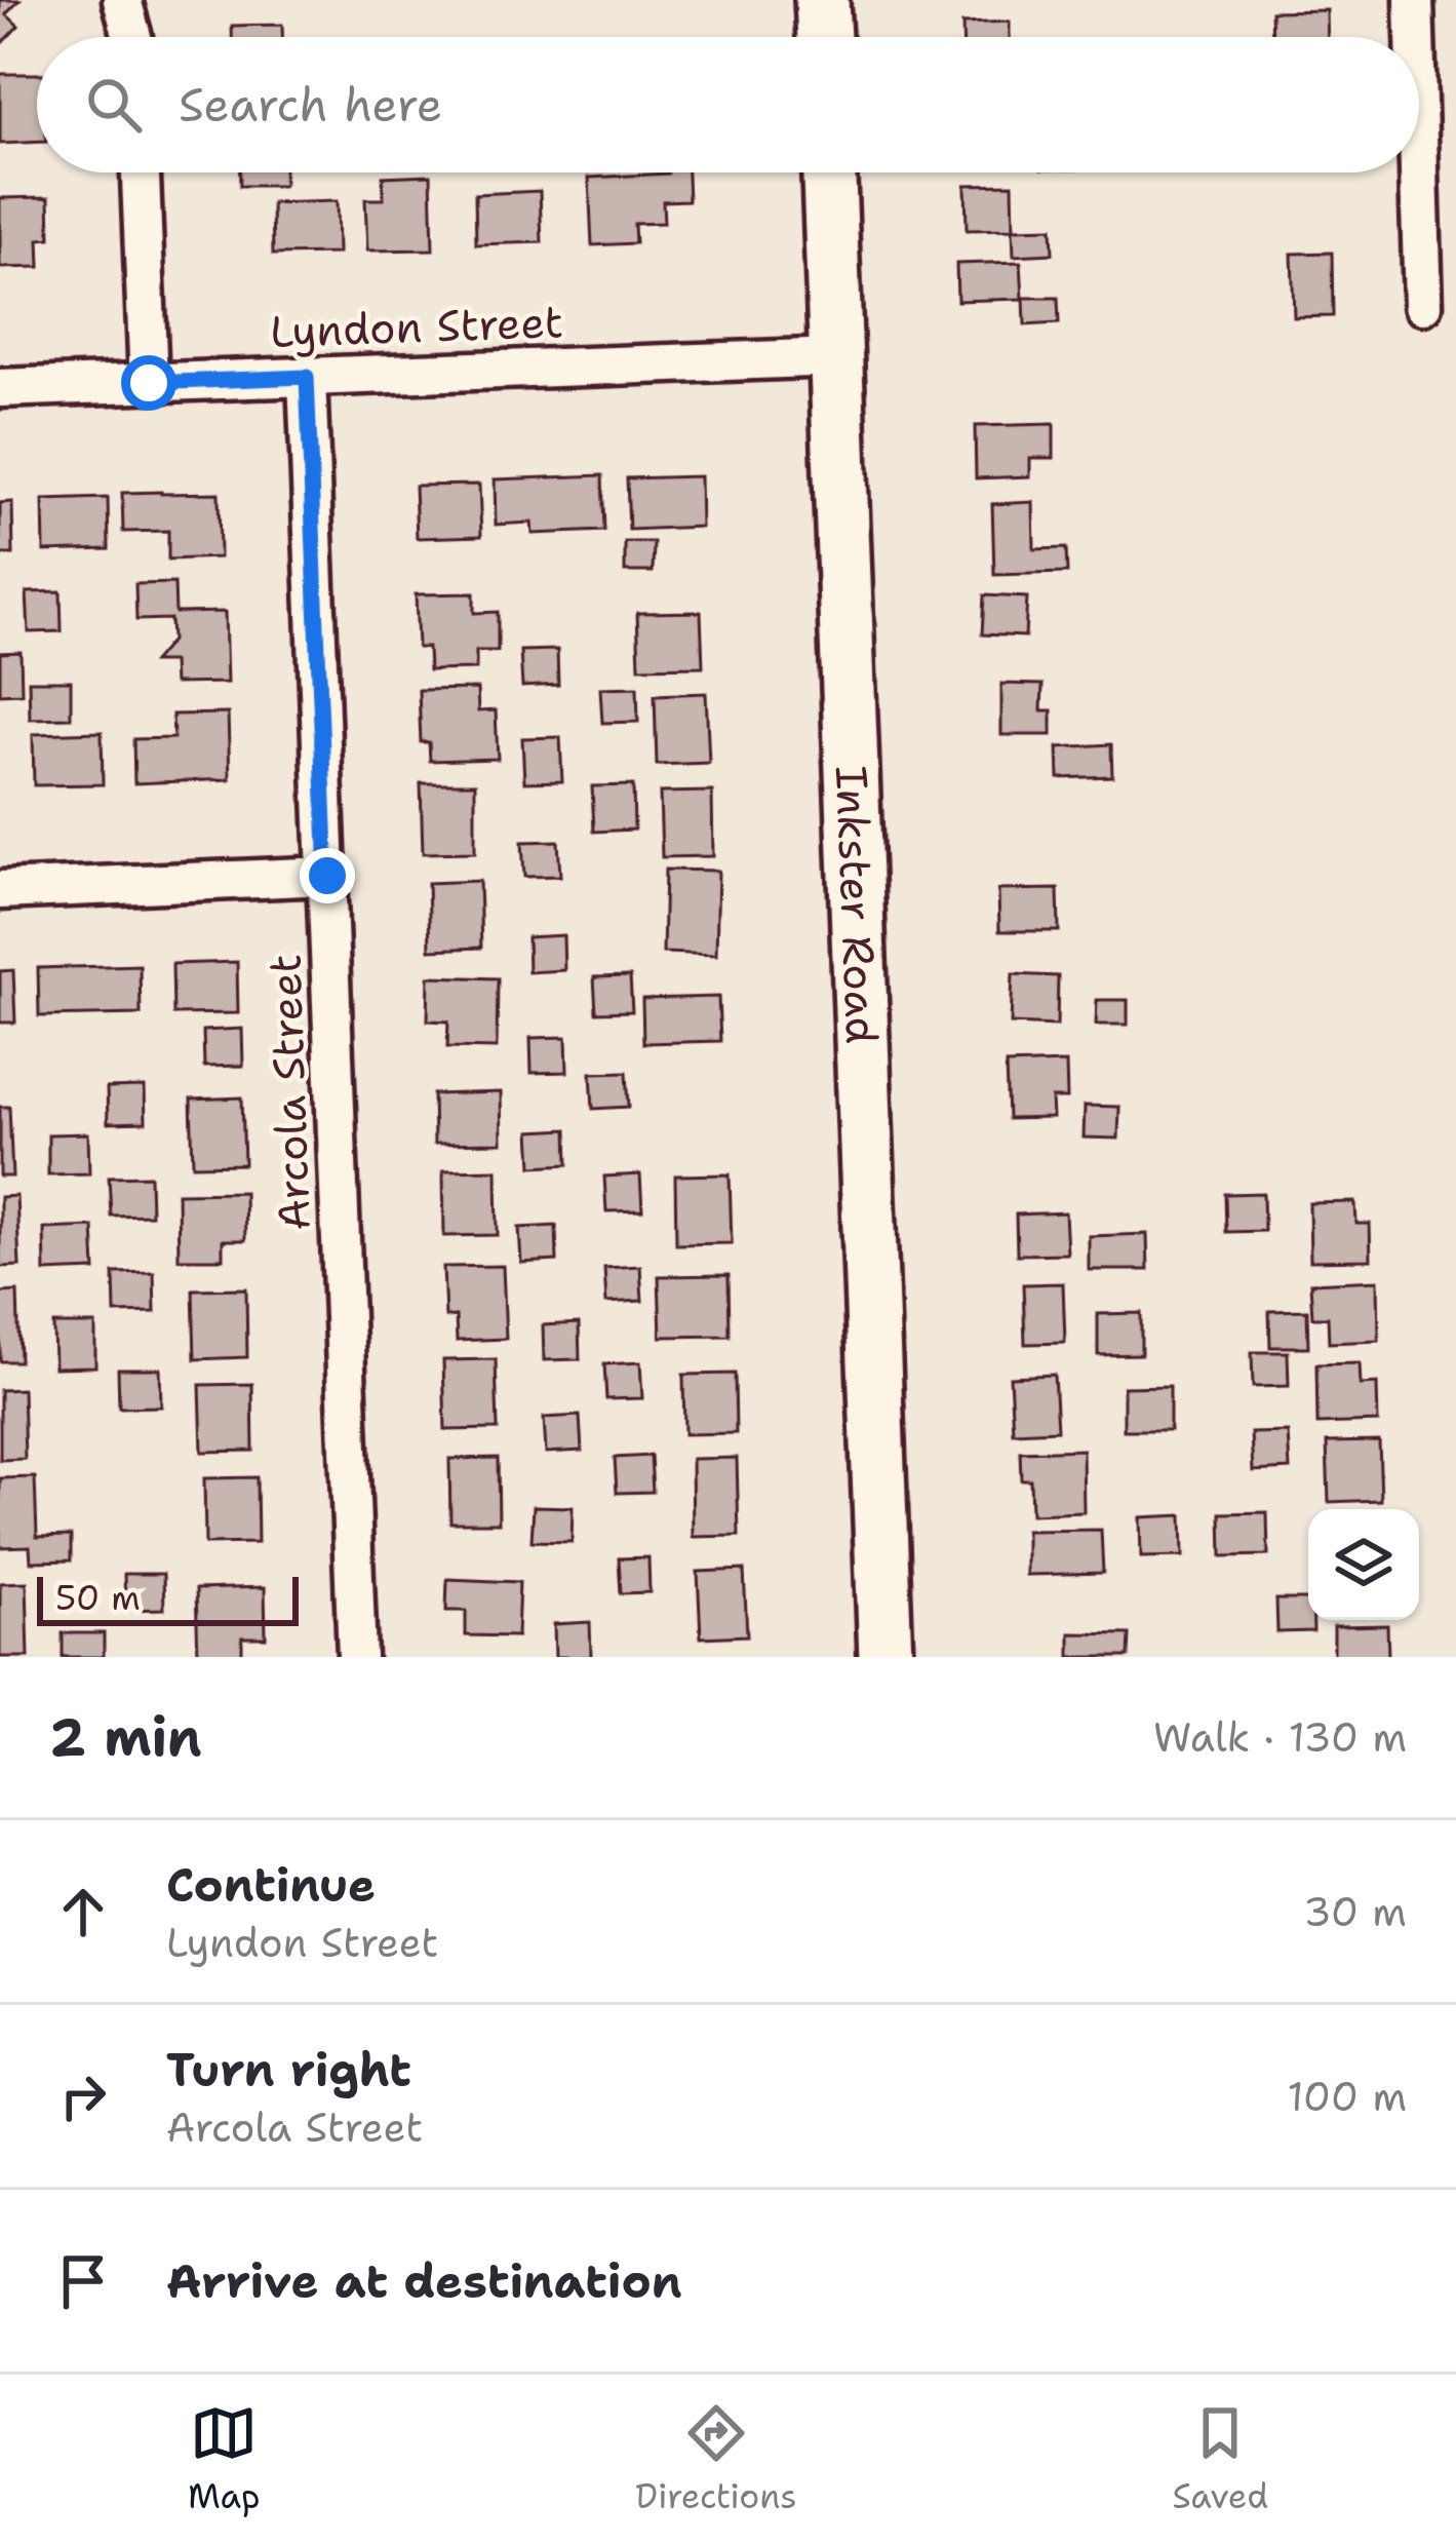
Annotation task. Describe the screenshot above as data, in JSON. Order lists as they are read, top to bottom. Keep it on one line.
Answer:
{"streets":{"main road":["Inkster Road"],"street":["Lyndon Street","Arcola Street"]},"crossings":[["Lyndon Street","Inkster Road"],["Lyndon Street","Arcola Street"]],"scale_bar":"50 m","page":{"search":"Search here","scale":"50 m","heading":["2 min","Walk · 130 m"],"list":[["Continue","Lyndon Street","30 m"],["Turn right","Arcola Street","100 m"],"Arrive at destination"],"nav":["Map","Directions","Saved"]}}
